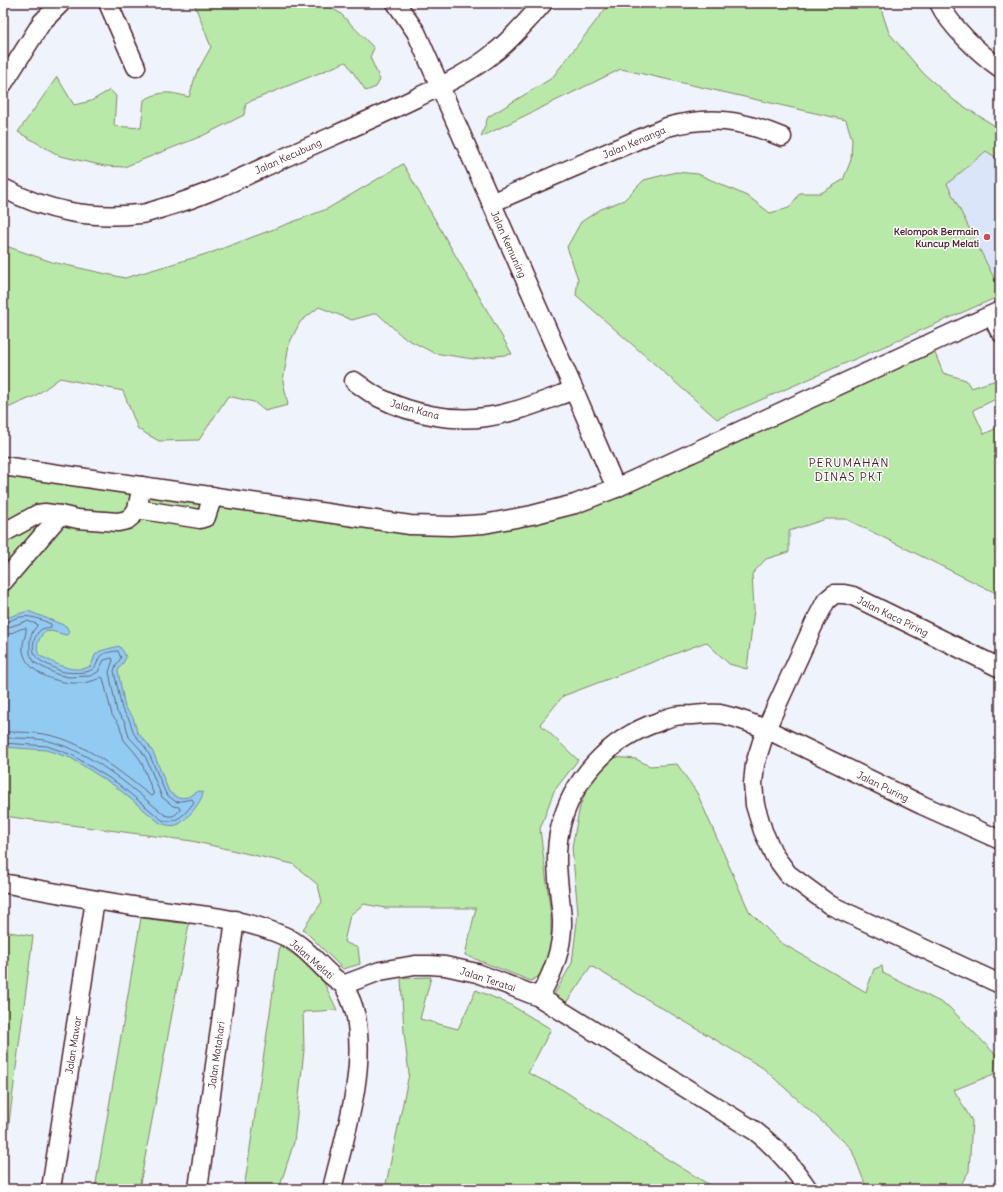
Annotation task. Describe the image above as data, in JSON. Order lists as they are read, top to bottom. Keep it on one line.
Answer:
{"streets":{"street":["Jalan Kenanga","Jalan Kecubung","Jalan Kemuning","Jalan Kana","Jalan Kaca Piring","Jalan Puring","Jalan Melati","Jalan Teratai","Jalan Mawar","Jalan Matahari"]},"crossings":[["Jalan Kenanga","Jalan Kemuning"],["Jalan Kecubung","Jalan Kemuning"],["Jalan Kemuning","Jalan Kana"],["Jalan Kaca Piring","Jalan Puring"],["Jalan Puring","Jalan Teratai"],["Jalan Melati","Jalan Teratai"],["Jalan Melati","Jalan Mawar"],["Jalan Melati","Jalan Matahari"]],"districts":["PERUMAHAN DINAS PKT"],"places":["Kelompok Bermain Kuncup Melati"]}
